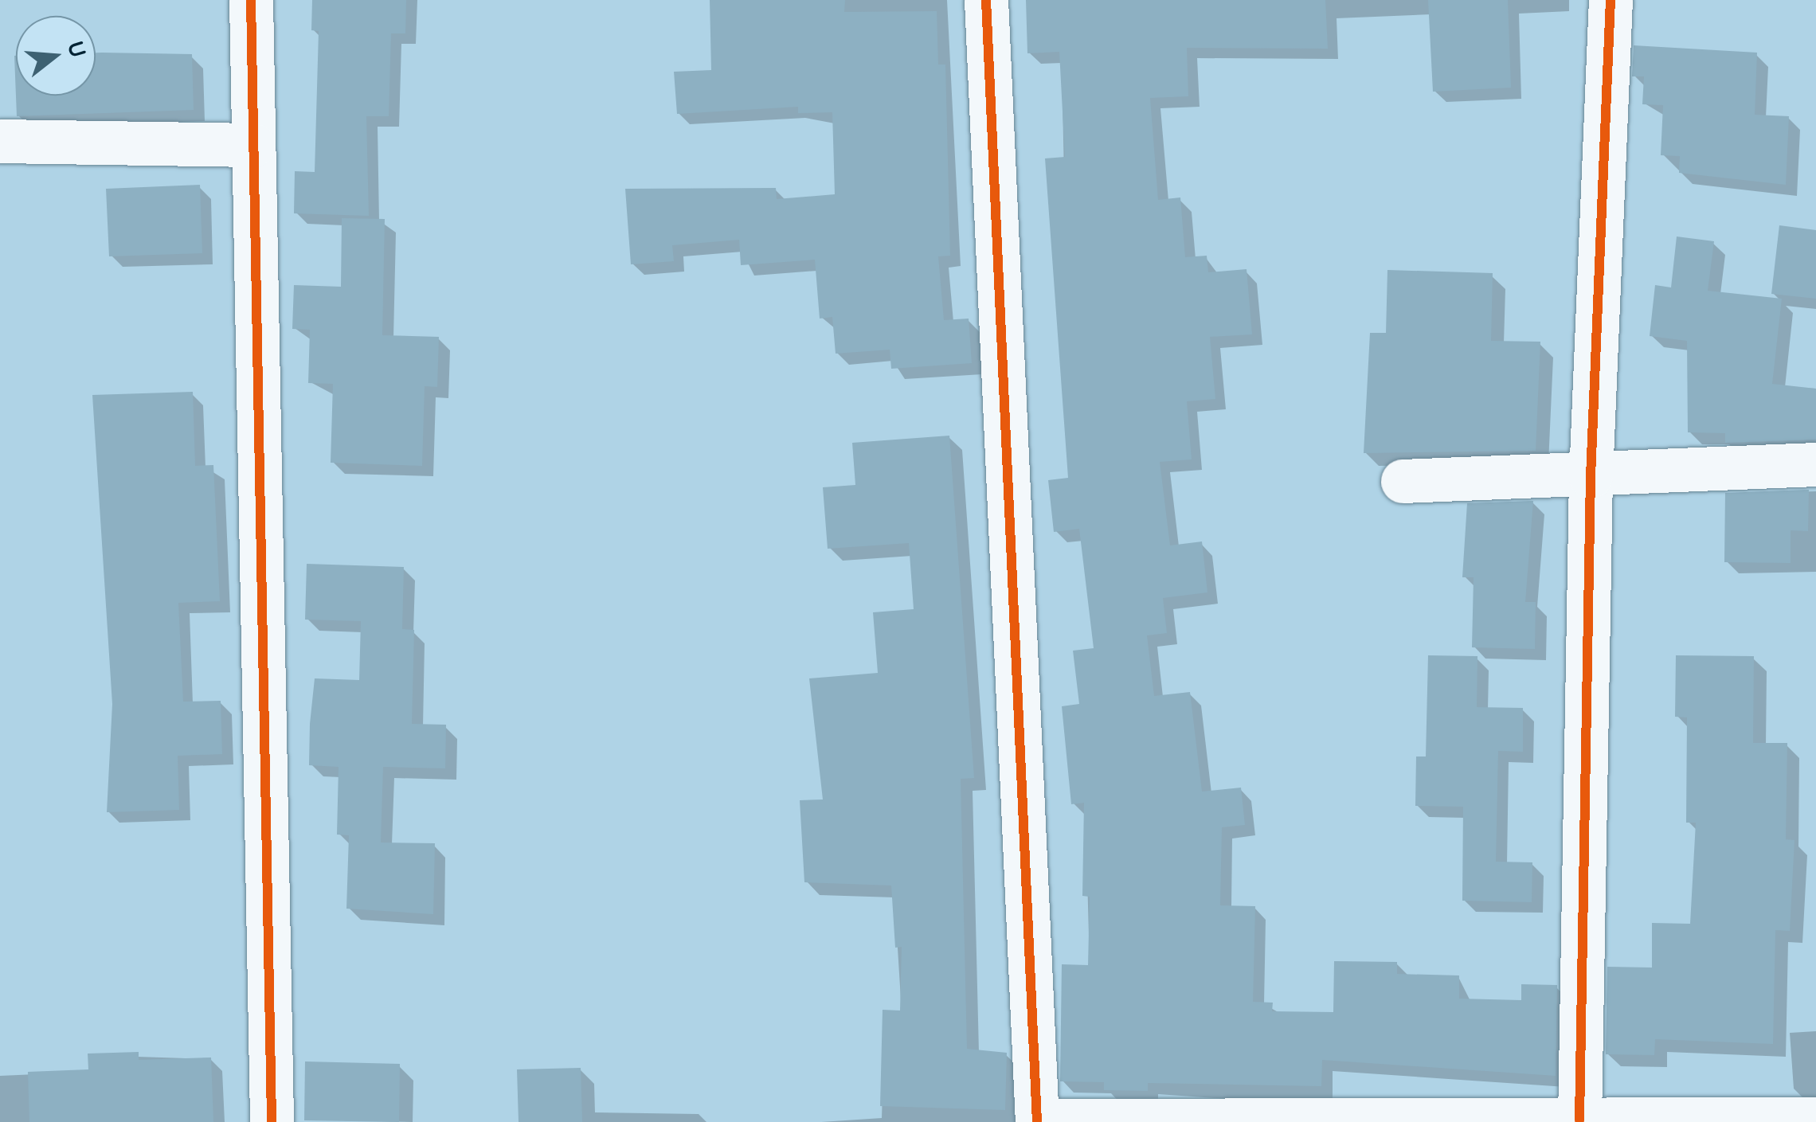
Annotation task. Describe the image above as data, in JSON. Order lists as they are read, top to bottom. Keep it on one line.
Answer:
{"north":"right"}
